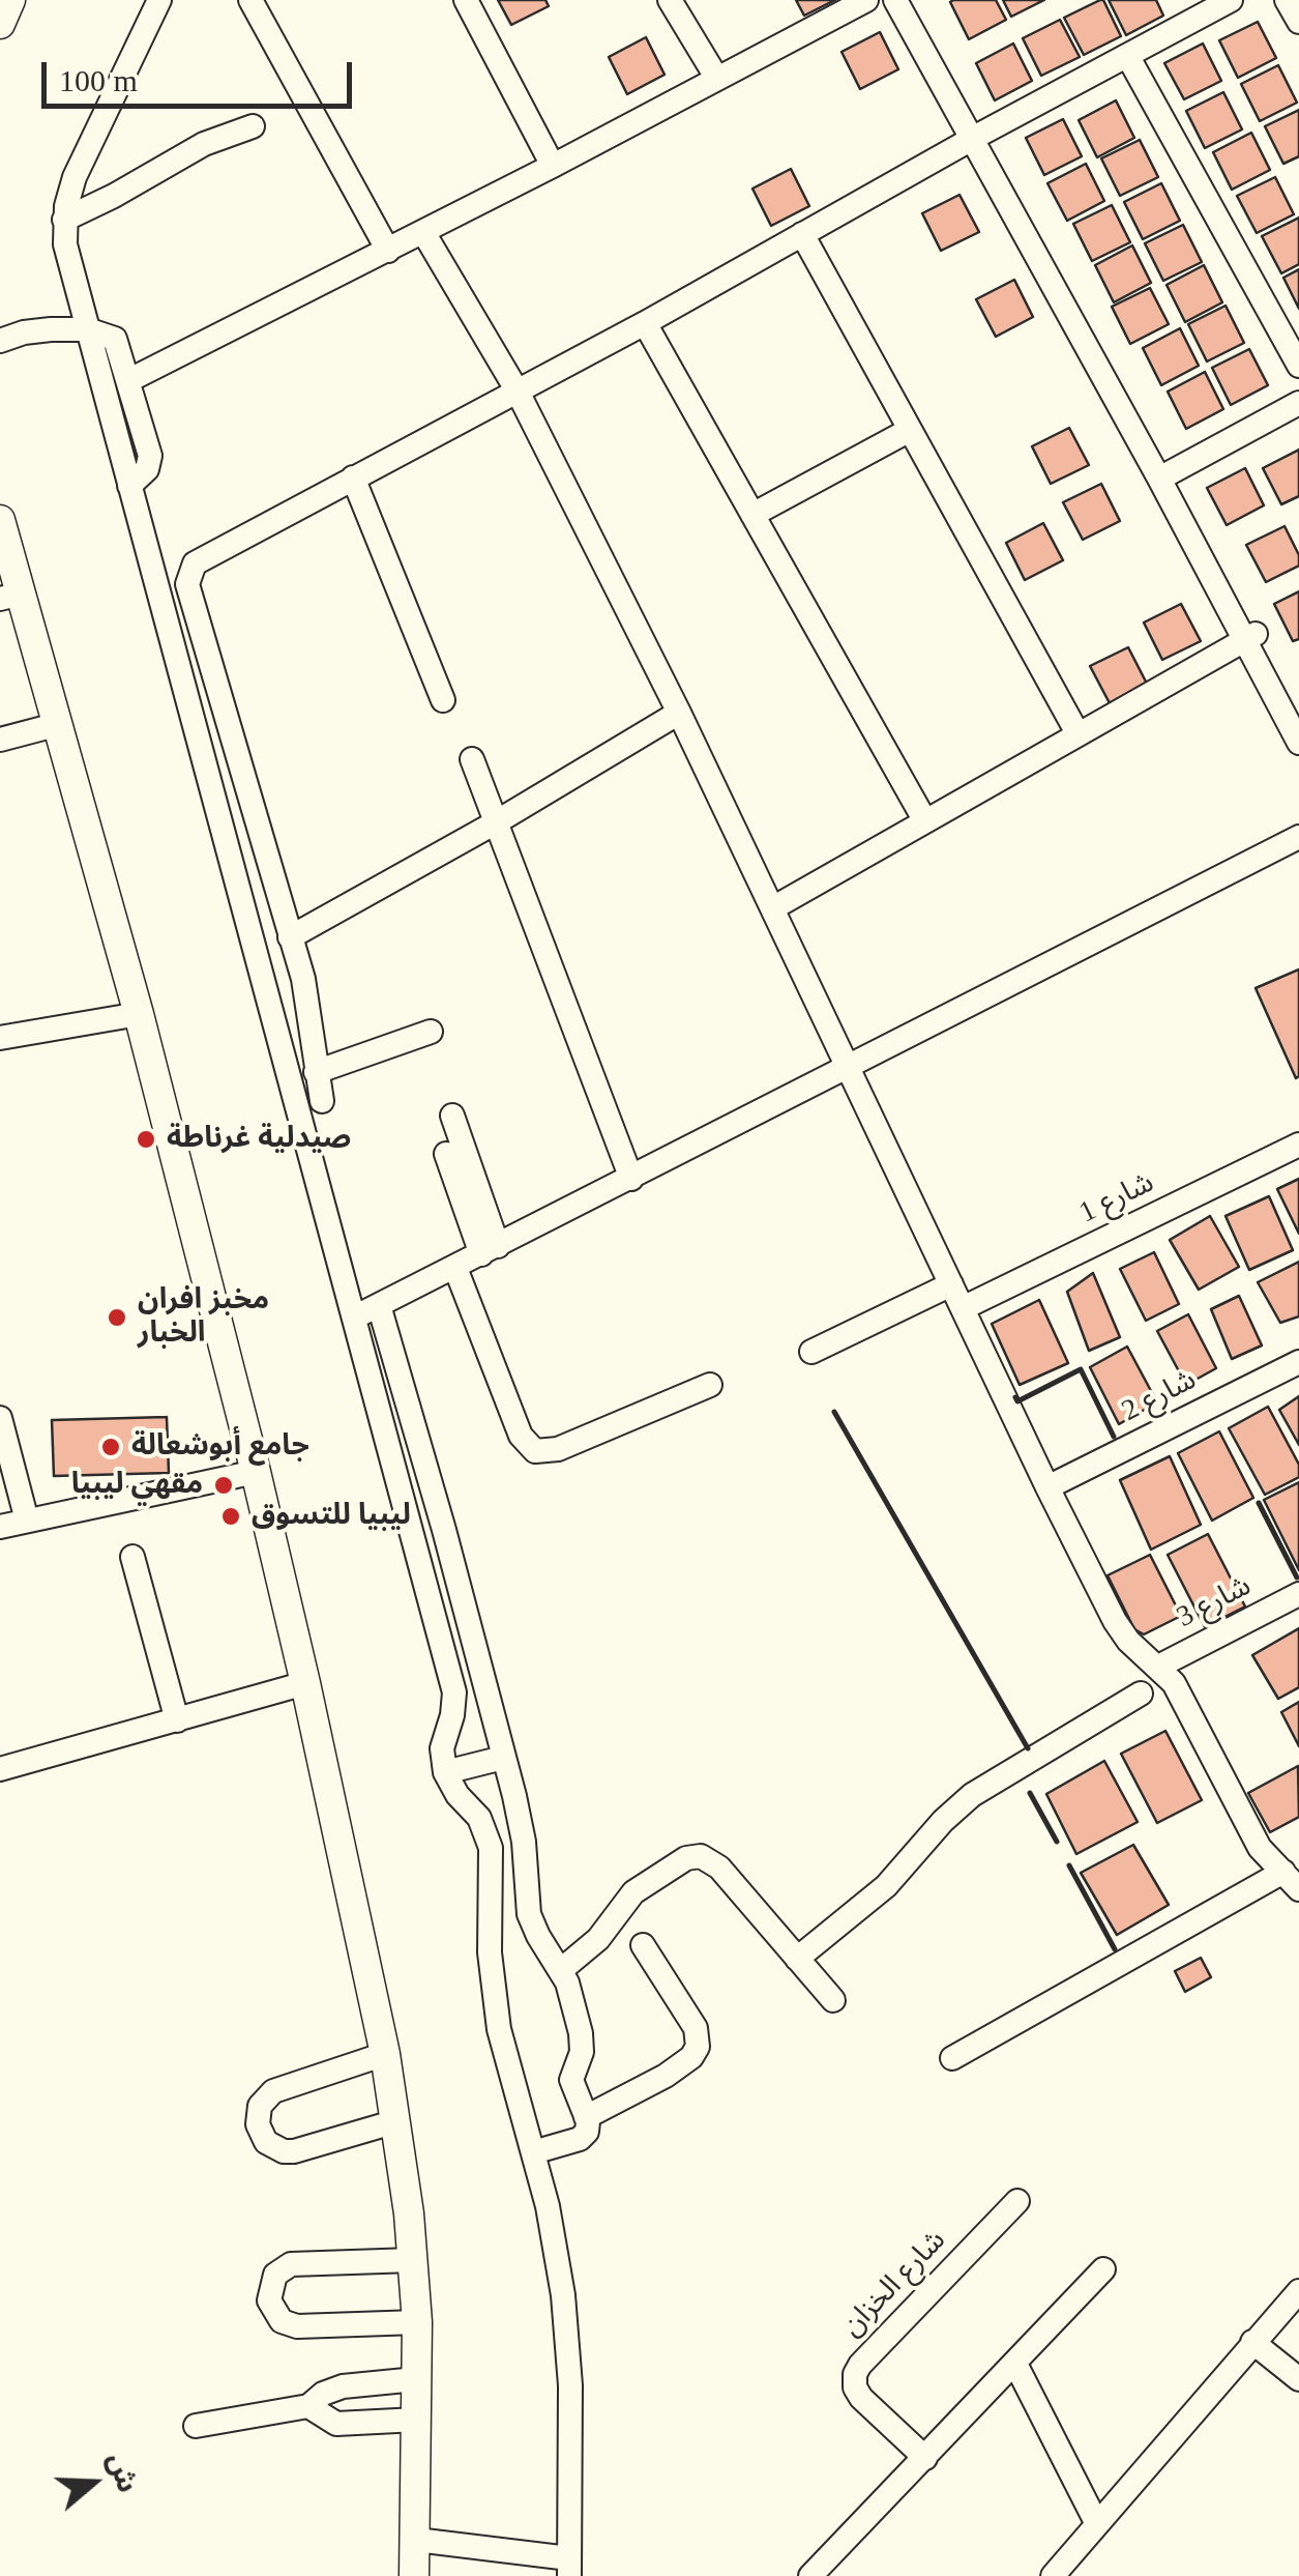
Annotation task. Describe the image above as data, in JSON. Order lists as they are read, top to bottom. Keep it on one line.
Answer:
{"streets":{"street":["شارع 1","شارع 2","شارع 3","شارع الخزان"]},"places":["صيدلية غرناطة","مخبز افران الخبار","جامع أبوشعالة","مقهي ليبيا","ليبيا للتسوق"],"scale_bar":"100 m","north":"right"}
